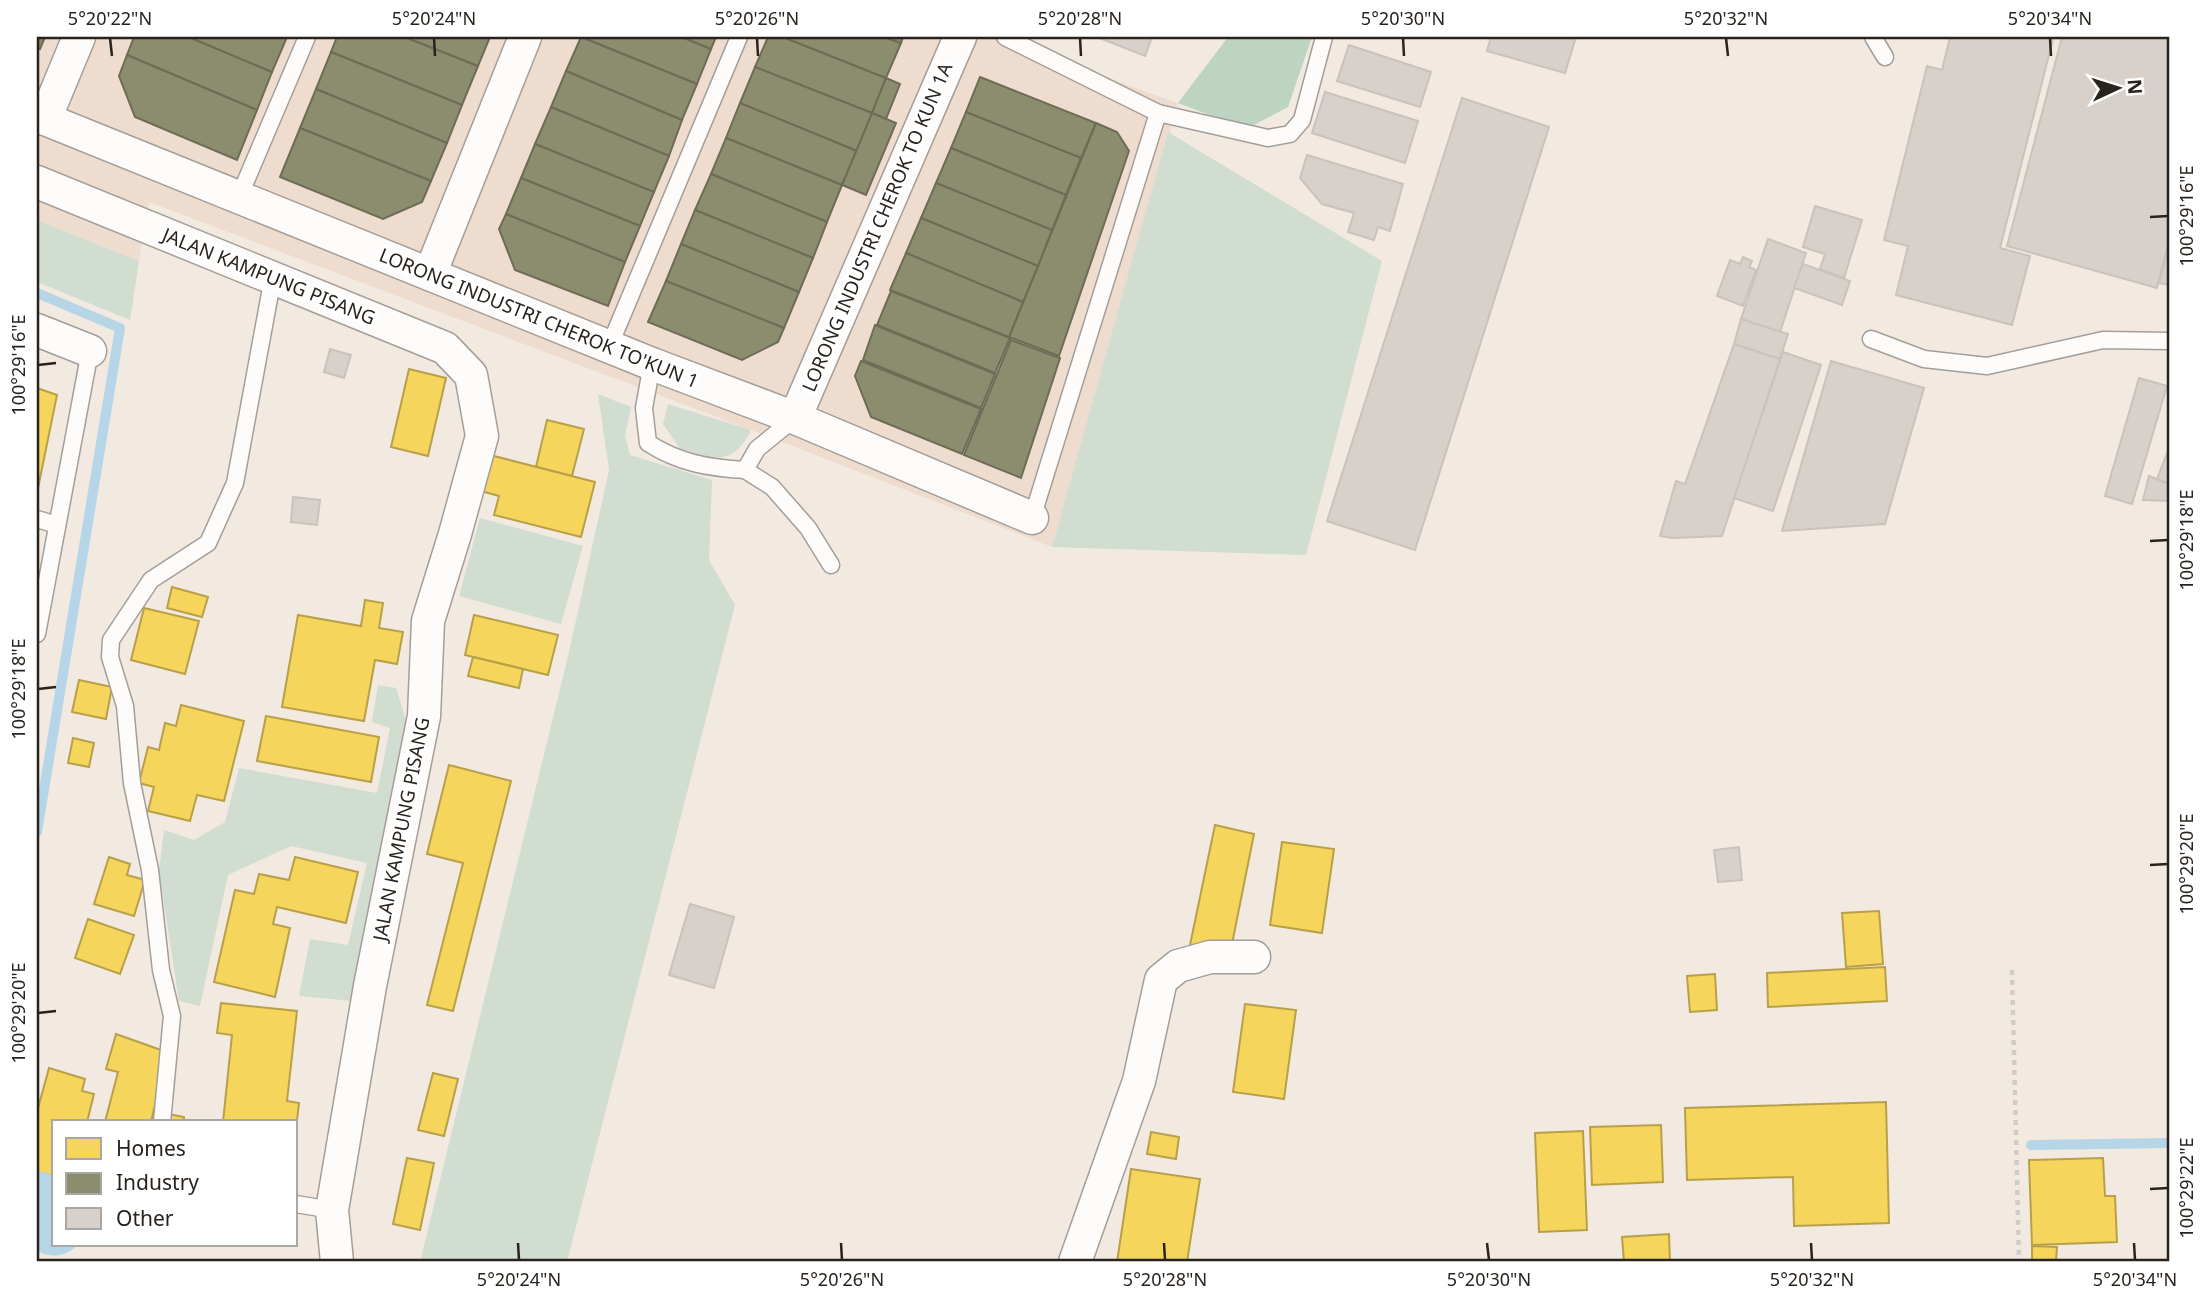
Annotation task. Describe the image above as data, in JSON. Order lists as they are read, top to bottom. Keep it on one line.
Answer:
{"streets":{"street":["LORONG INDUSTRI CHEROK TO KUN 1A","JALAN KAMPUNG PISANG","LORONG INDUSTRI CHEROK TO'KUN 1"]},"crossings":[["LORONG INDUSTRI CHEROK TO KUN 1A","LORONG INDUSTRI CHEROK TO'KUN 1"]],"legend":["Homes","Industry","Other"],"north":"right","coordinates":["5°20'22\"N","5°20'24\"N","5°20'26\"N","5°20'28\"N","5°20'30\"N","5°20'32\"N","5°20'34\"N","100°29'16\"E","100°29'18\"E","100°29'20\"E","100°29'22\"E"]}
